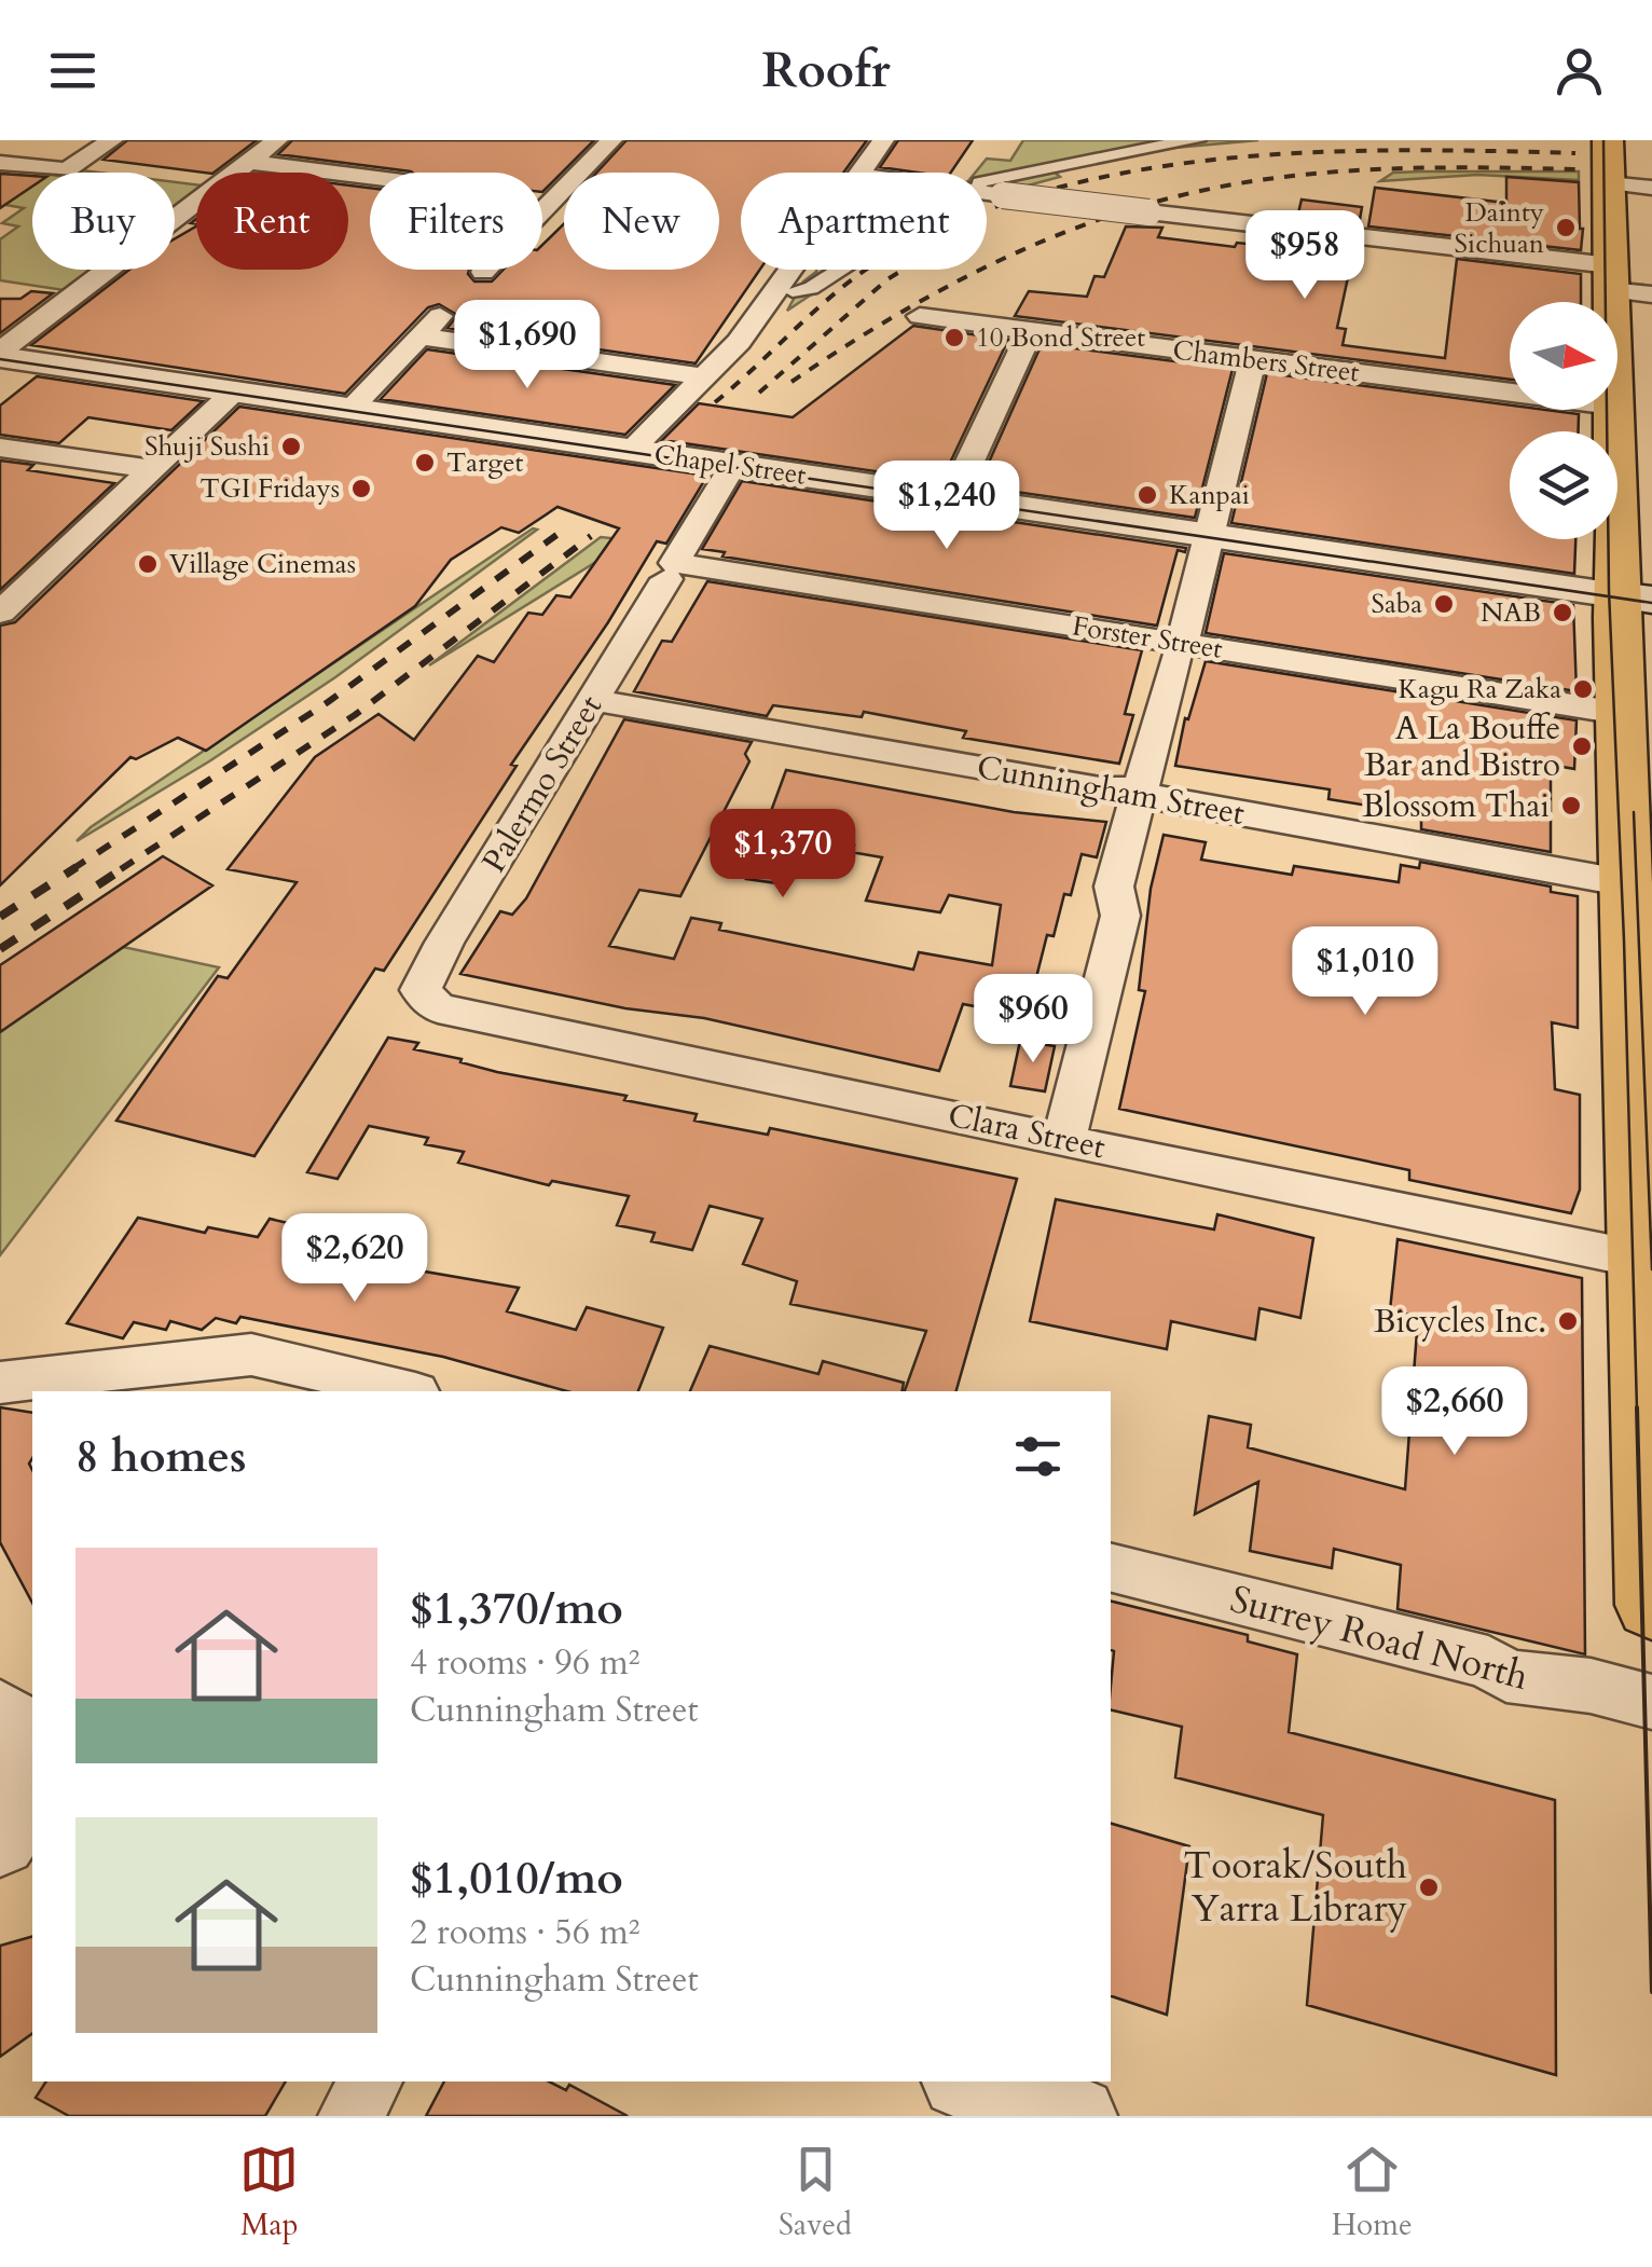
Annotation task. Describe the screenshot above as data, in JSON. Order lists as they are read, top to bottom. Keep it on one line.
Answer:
{"streets":{"street":["Chambers Street","Chapel Street","Forster Street","Palermo Street","Cunningham Street","Clara Street","Surrey Road North"]},"crossings":[["Chapel Street","Palermo Street"],["Forster Street","Palermo Street"],["Palermo Street","Cunningham Street"],["Palermo Street","Clara Street"]],"places":["Dainty Sichuan","10 Bond Street","Shuji Sushi","Target","TGI Fridays","Kanpai","Village Cinemas","Saba","NAB","Kagu Ra Zaka","A La Bouffe Bar and Bistro","Blossom Thai","Bicycles Inc.","Toorak/South Yarra Library"],"north":"right","page":{"header":"Roofr","chip":["Buy","Rent","Filters","New","Apartment"],"price":["$958","$1,690","$1,240","$1,370","$1,010","$960","$2,620","$2,660"],"heading":"8 homes","list":[{"name":"$1,370/mo","note":"4 rooms · 96 m² · Cunningham Street"},{"name":"$1,010/mo","note":"2 rooms · 56 m² · Cunningham Street"}],"tabs":["Map","Saved","Home"]}}
